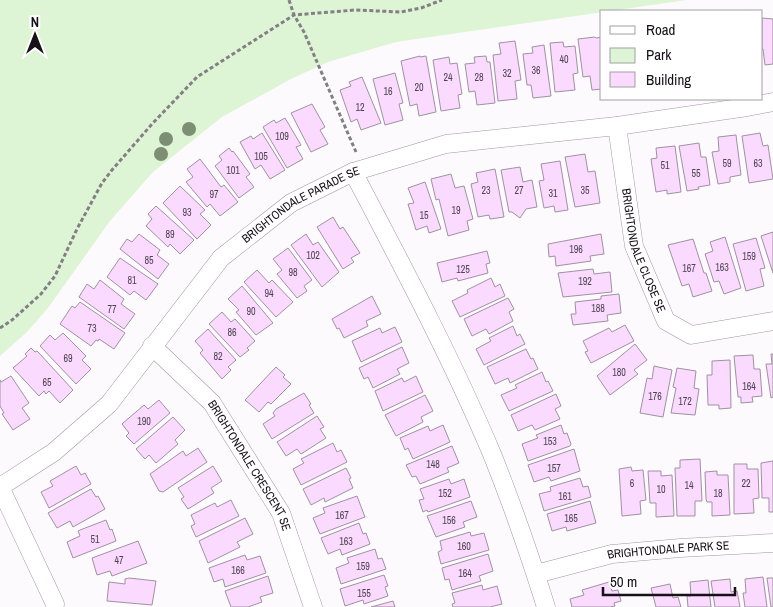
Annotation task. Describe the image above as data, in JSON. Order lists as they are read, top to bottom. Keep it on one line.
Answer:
{"streets":{"street":["BRIGHTONDALE PARADE SE","BRIGHTONDALE CLOSE SE","BRIGHTONDALE CRESCENT SE","BRIGHTONDALE PARK SE"]},"crossings":[["BRIGHTONDALE PARADE SE","BRIGHTONDALE CRESCENT SE"],["BRIGHTONDALE PARADE SE","BRIGHTONDALE PARK SE"]],"house_numbers":["40","36","32","24","28","20","16","12","109","105","59","63","51","101","55","23","27","35","31","97","19","93","15","89","196","102","159","85","163","167","125","98","81","192","94","188","77","90","73","86","82","69","180","65","164","176","172","190","153","148","157","6","22","14","10","152","18","161","167","165","156","51","163","160","47","159","166","164","155"],"legend":["Road","Park","Building"],"scale_bar":"50 m","north":"top"}
